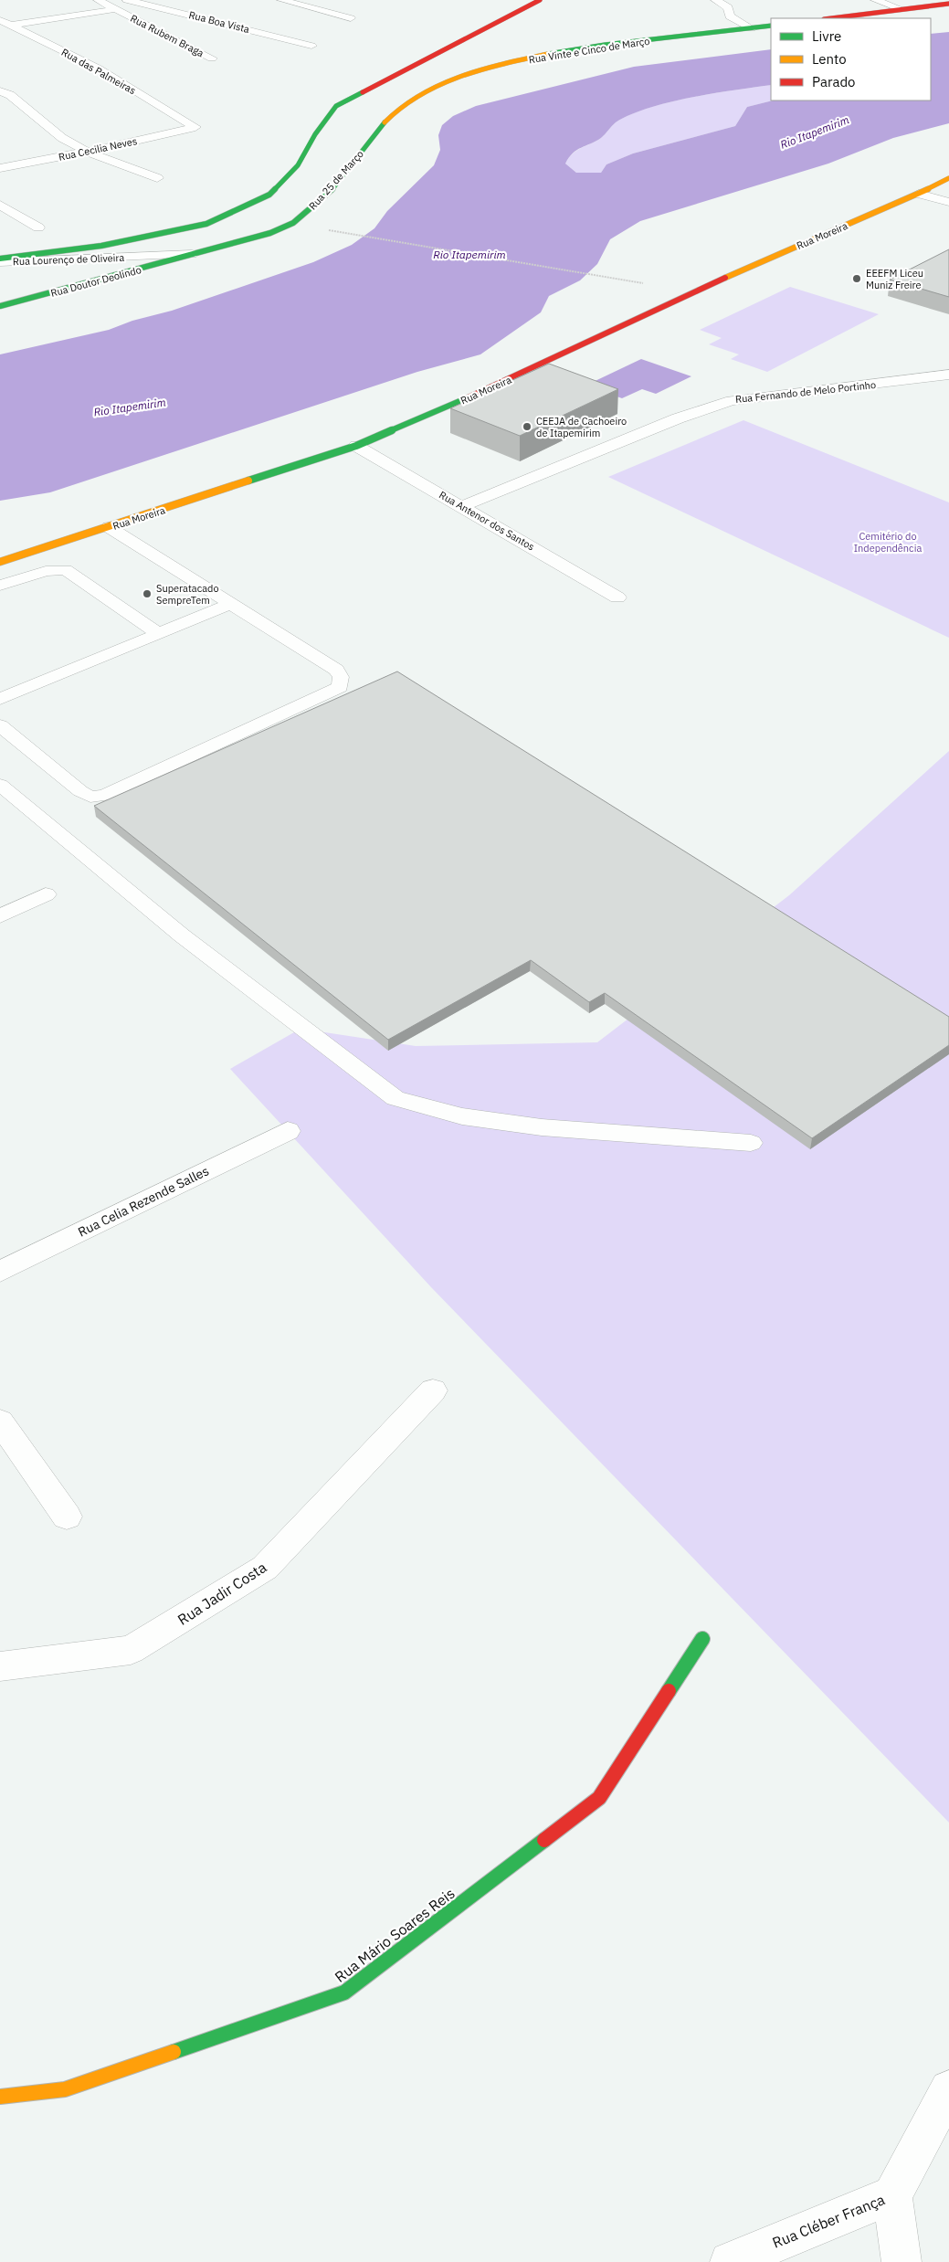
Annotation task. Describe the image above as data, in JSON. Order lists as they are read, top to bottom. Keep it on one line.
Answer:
{"streets":{"street":["Rua Boa Vista","Rua Rubem Braga","Rua Vinte e Cinco de Março","Rua das Palmeiras","Rua Cecilia Neves","Rua 25 de Março","Rua Moreira","Rua Lourenço de Oliveira","Rua Doutor Deolindo","Rua Fernando de Melo Portinho","Rua Antenor dos Santos","Rua Celia Rezende Salles","Rua Jadir Costa","Rua Mário Soares Reis","Rua Cléber França"]},"crossings":[["Rua Vinte e Cinco de Março","Rua 25 de Março"],["Rua das Palmeiras","Rua Cecilia Neves"],["Rua 25 de Março","Rua Lourenço de Oliveira"],["Rua 25 de Março","Rua Doutor Deolindo"],["Rua Moreira","Rua Antenor dos Santos"],["Rua Lourenço de Oliveira","Rua Doutor Deolindo"],["Rua Fernando de Melo Portinho","Rua Antenor dos Santos"]],"water":["Rio Itapemirim"],"parks":["Cemitério do Independência"],"places":["EEEFM Liceu Muniz Freire","CEEJA de Cachoeiro de Itapemirim","Superatacado SempreTem"],"legend":["Livre","Lento","Parado"]}
